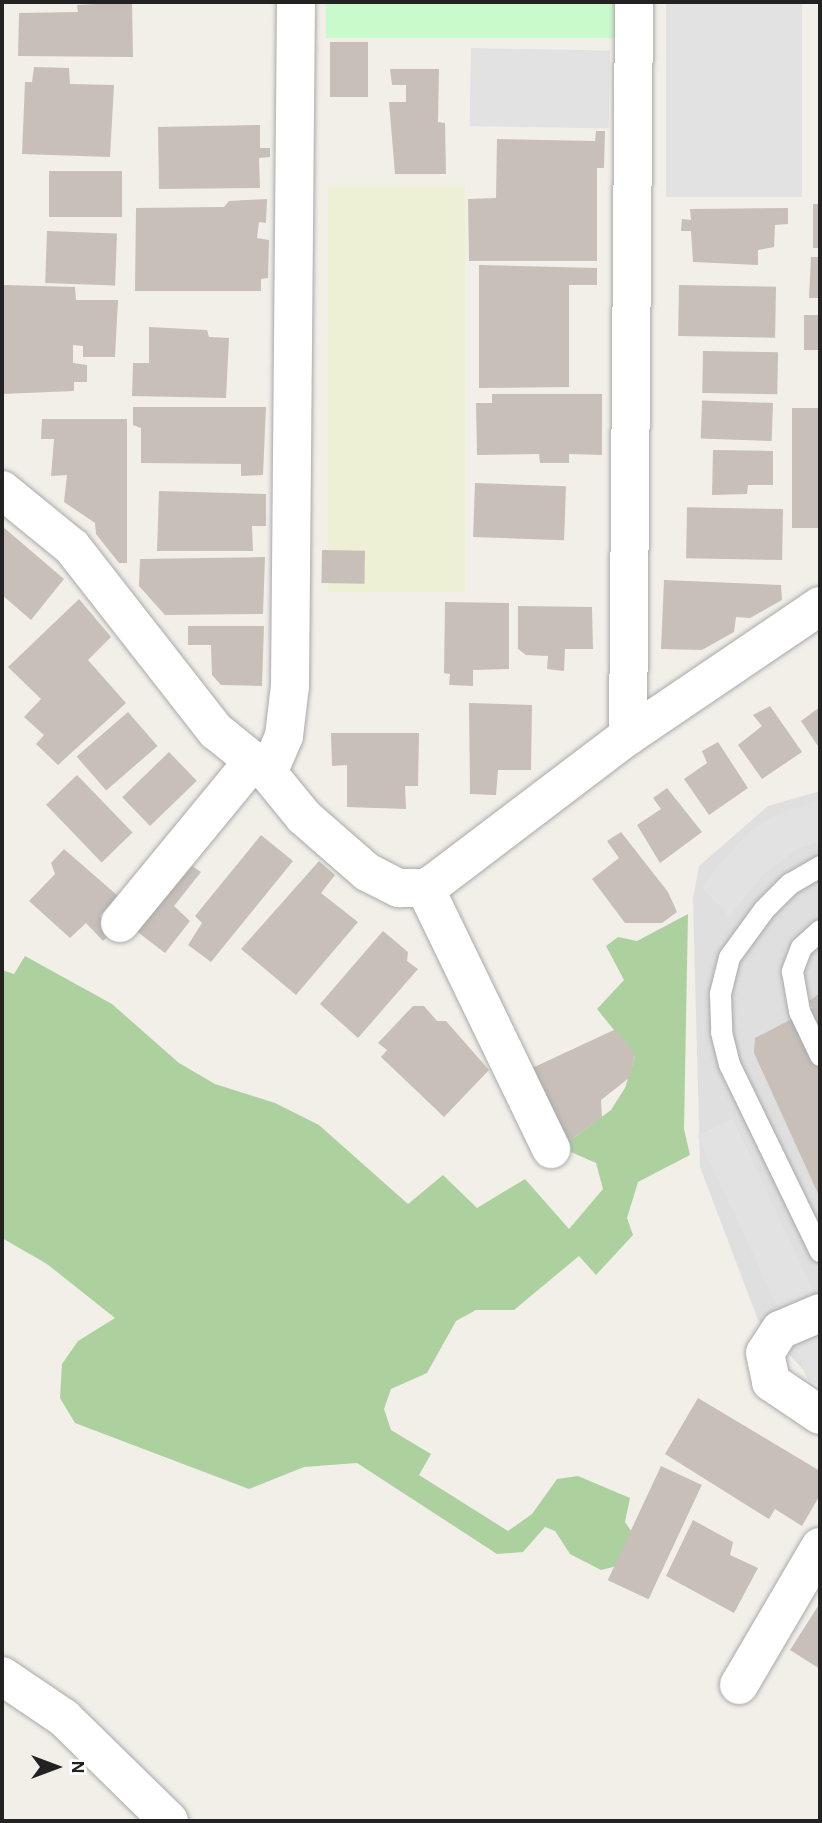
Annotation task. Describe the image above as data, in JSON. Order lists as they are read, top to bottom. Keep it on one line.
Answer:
{"north":"right"}
